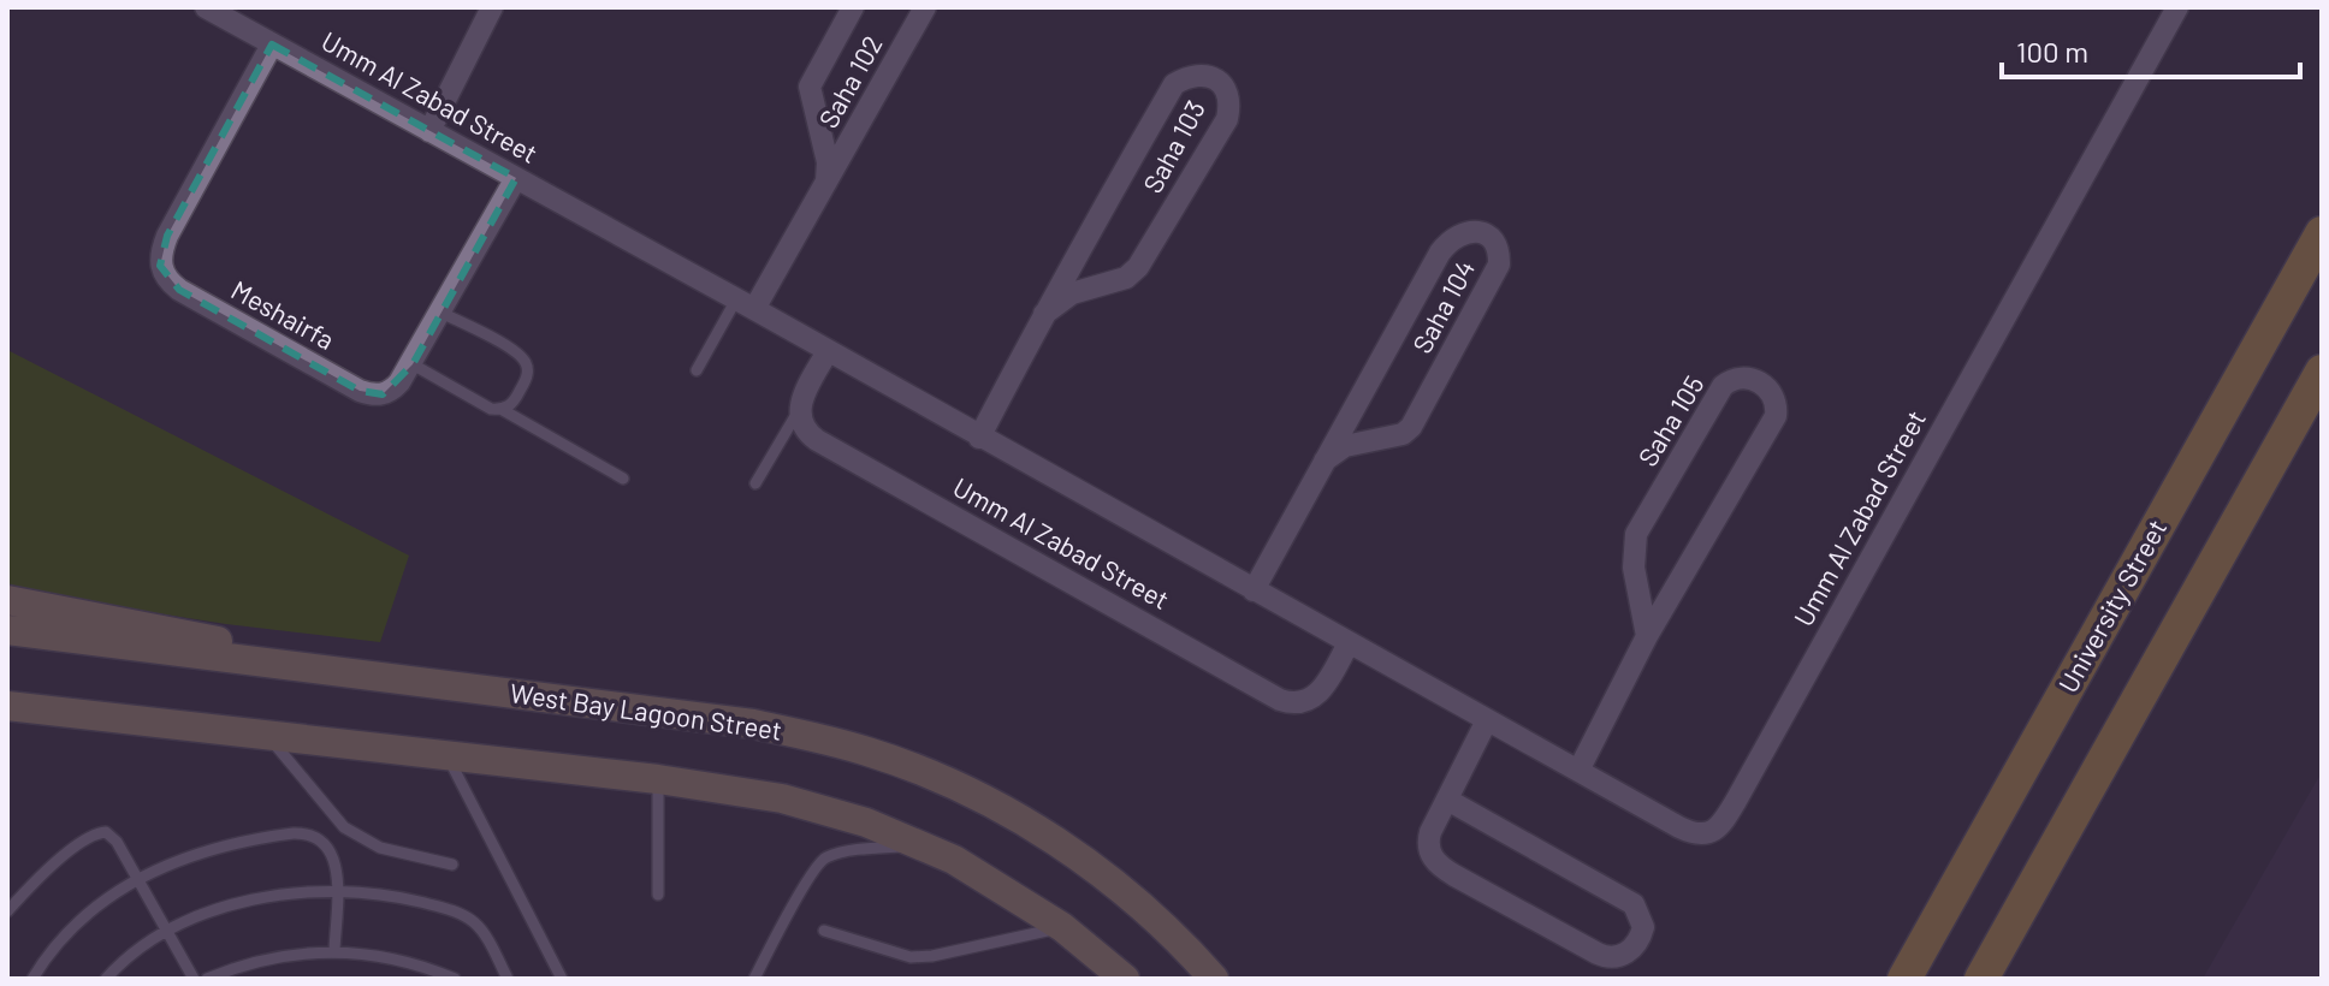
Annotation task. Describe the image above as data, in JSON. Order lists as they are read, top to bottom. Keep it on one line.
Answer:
{"streets":{"main road":["University Street"],"street":["Saha 102","Umm Al Zabad Street","Saha 103","Saha 104","Meshairfa","Saha 105","West Bay Lagoon Street"]},"crossings":[["Saha 102","Umm Al Zabad Street"],["Umm Al Zabad Street","Saha 103"],["Umm Al Zabad Street","Saha 104"],["Umm Al Zabad Street","Meshairfa"],["Umm Al Zabad Street","Saha 105"]],"scale_bar":"100 m"}
